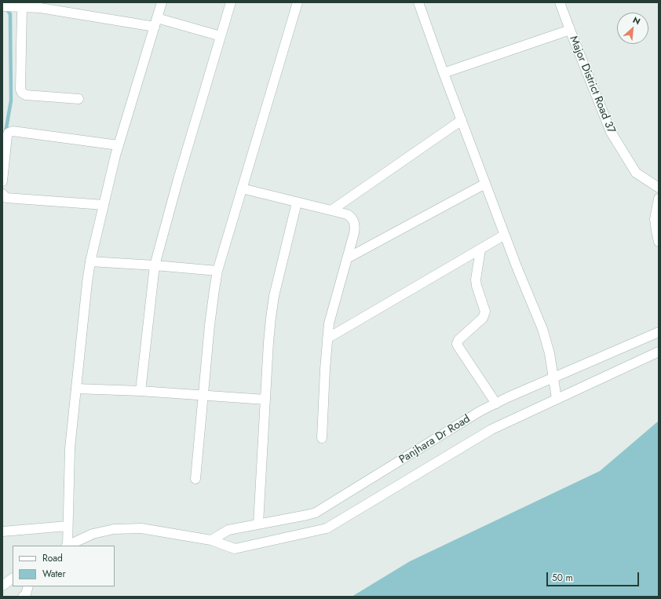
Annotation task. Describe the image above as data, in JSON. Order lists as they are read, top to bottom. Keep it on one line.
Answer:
{"streets":{"street":["Major District Road 37","Panjhara Dr Road"]},"legend":["Road","Water"],"scale_bar":"50 m","north":"top right"}
